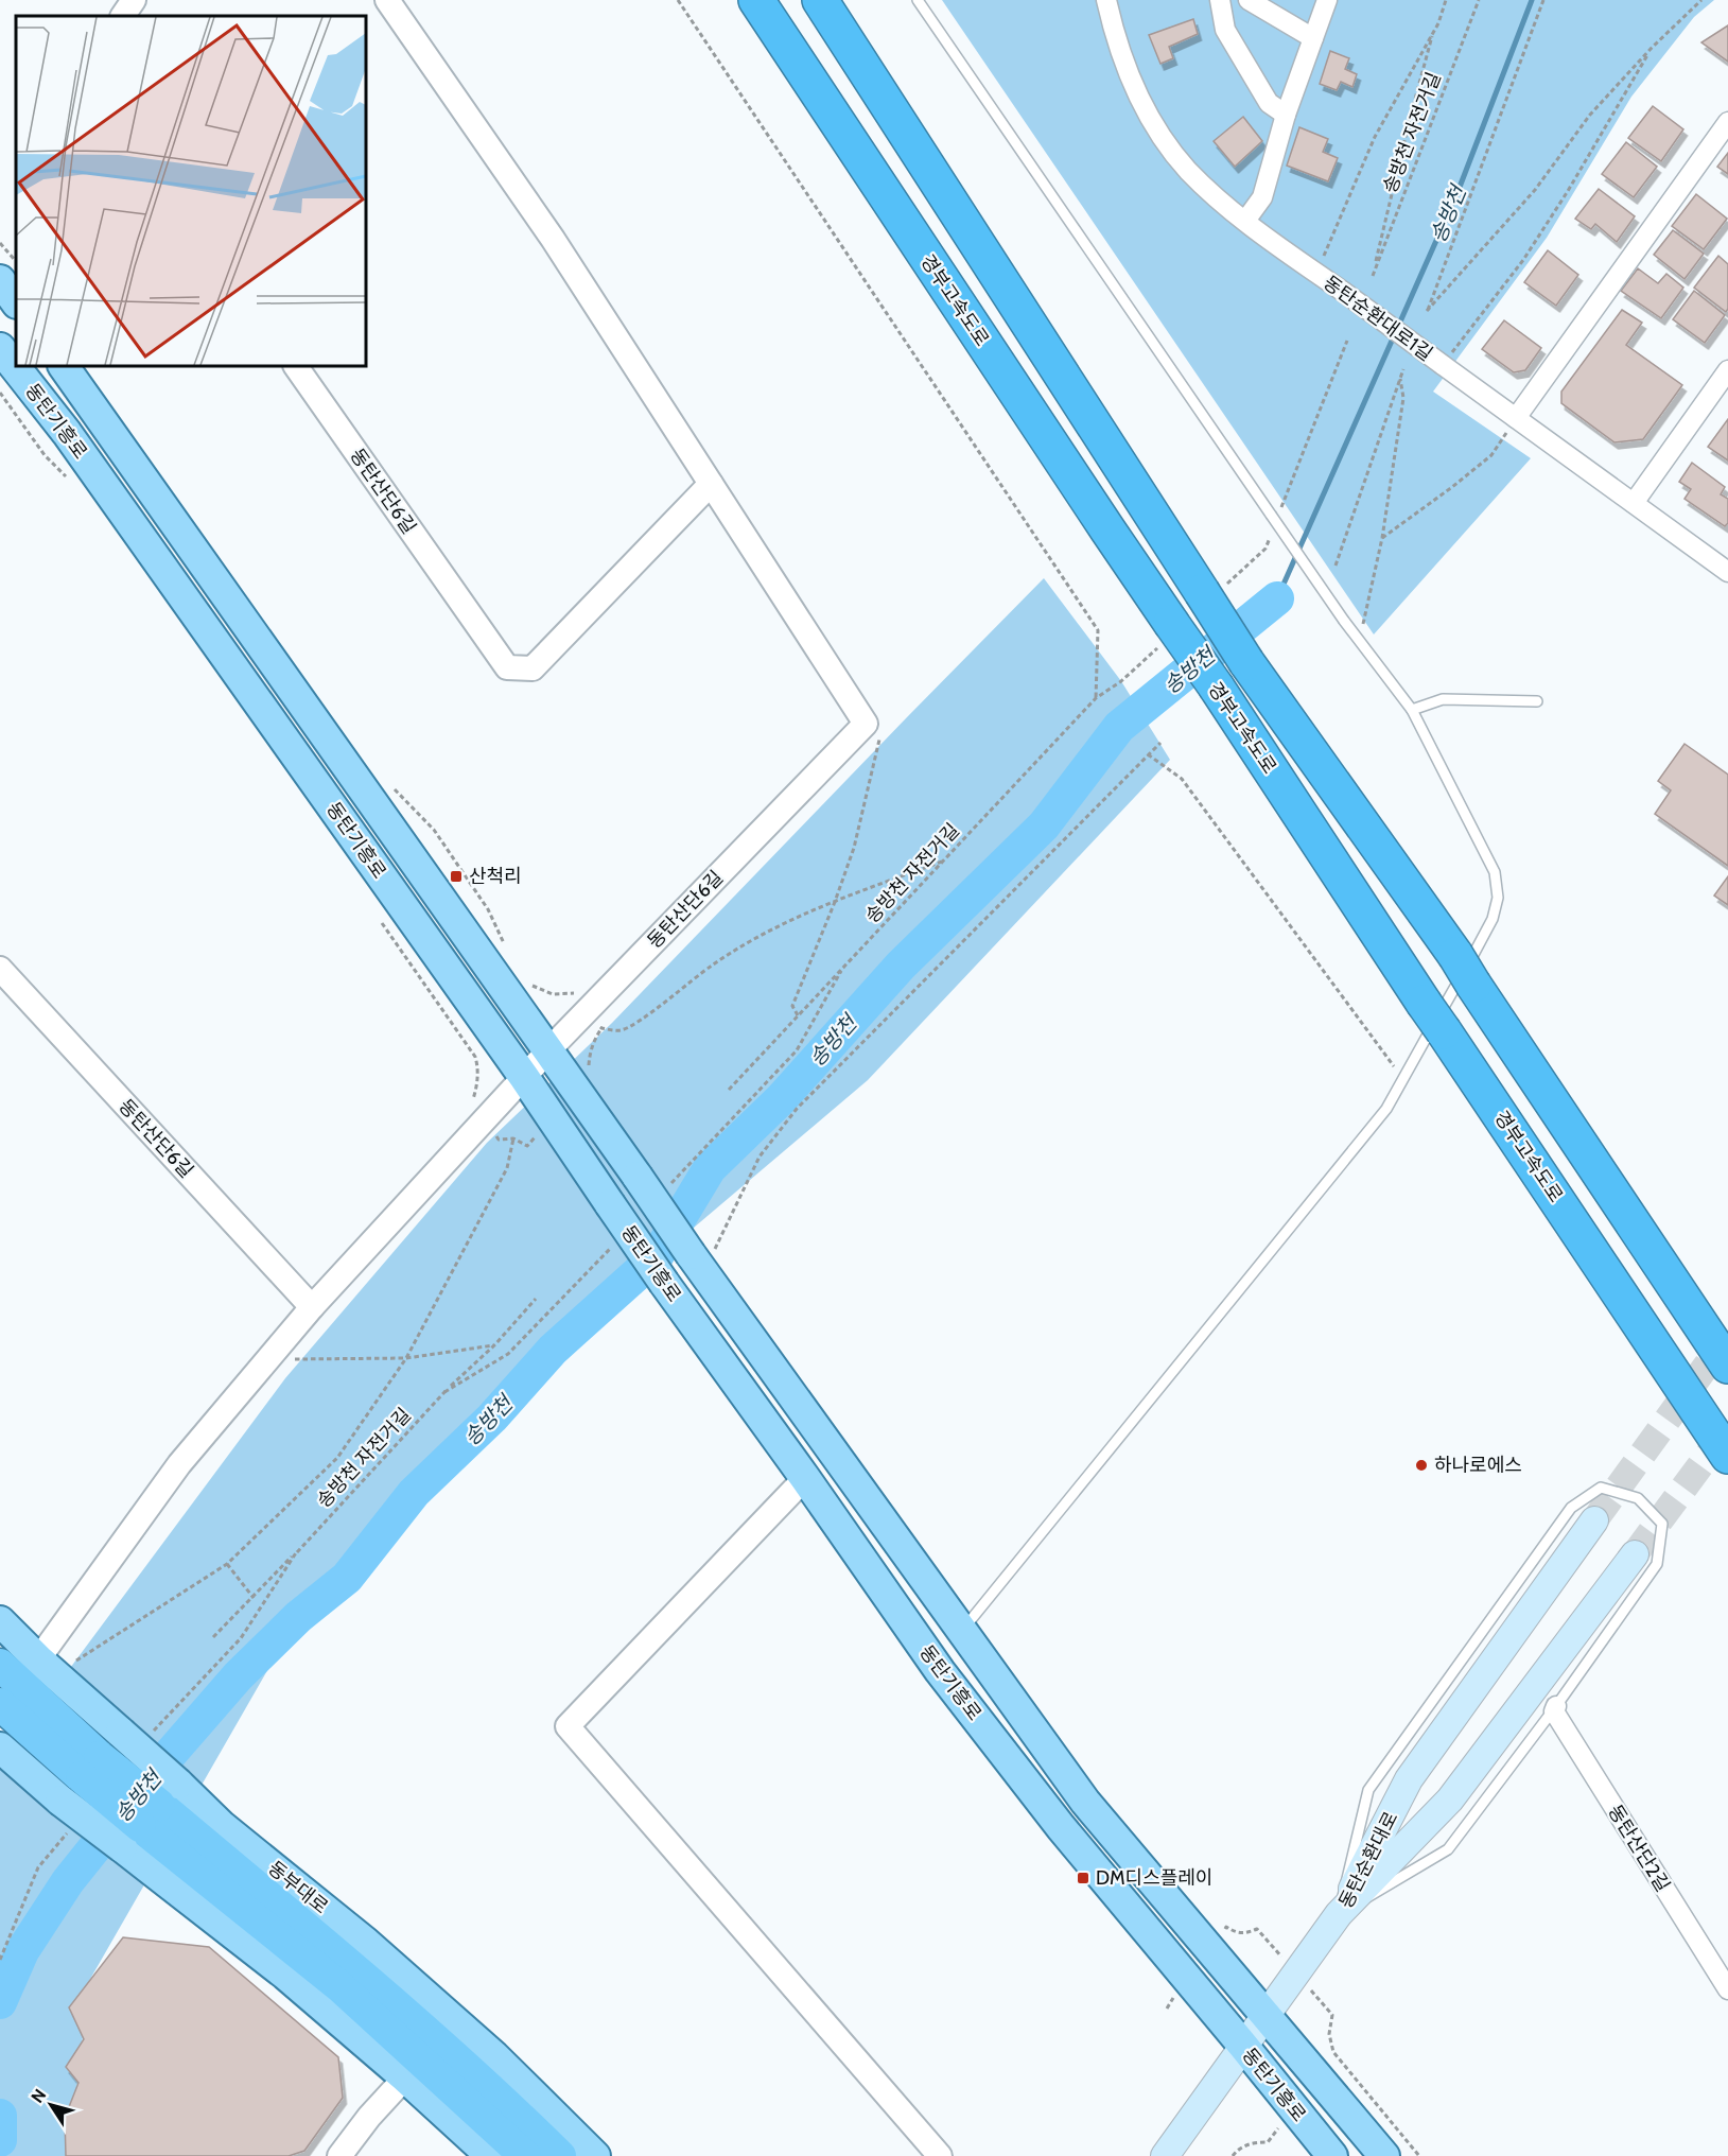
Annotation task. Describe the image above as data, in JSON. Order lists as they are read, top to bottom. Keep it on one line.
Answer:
{"streets":{"highway":["경부고속도로","동부대로"],"main road":["동탄기흥로","동탄순환대로"],"street":["동탄순환대로1길","동탄산단6길","동탄산단2길"],"path":["송방천 자전거길"]},"crossings":[["동탄기흥로","동탄산단6길"],["동탄산단6길","동부대로"]],"water":["송방천"],"places":{"transit":["산척리","DM디스플레이"],"other":["하나로에스"]},"north":"top left"}
